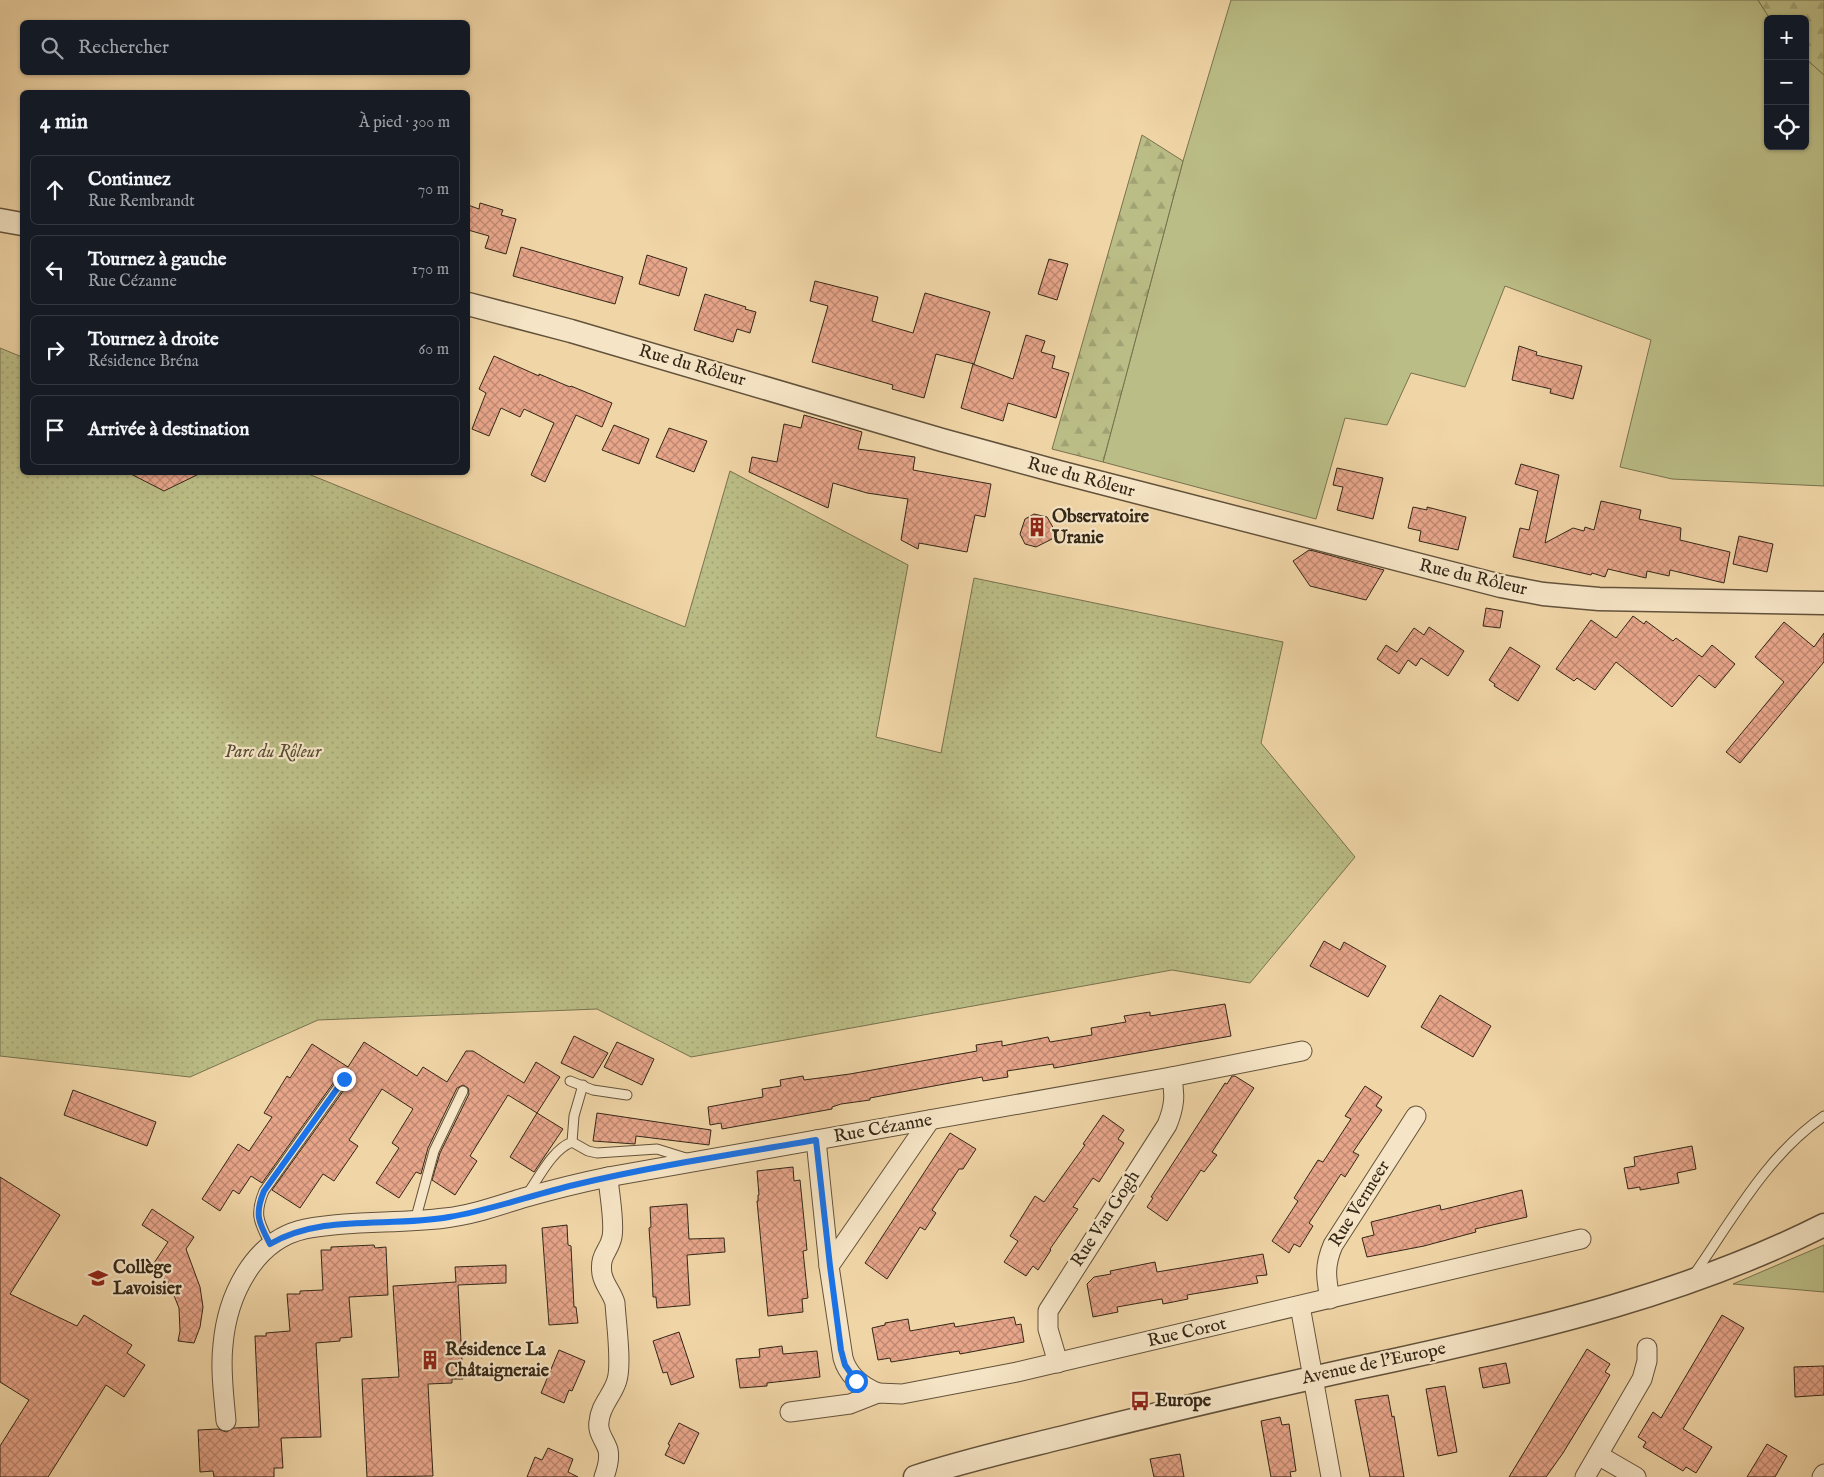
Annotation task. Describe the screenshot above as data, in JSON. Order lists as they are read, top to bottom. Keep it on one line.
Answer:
{"streets":{"street":["Rue du Rôleur","Rue Cézanne","Rue Vermeer","Rue Van Gogh","Rue Corot","Avenue de l'Europe"]},"crossings":[["Rue Cézanne","Rue Van Gogh"],["Rue Vermeer","Rue Corot"],["Rue Van Gogh","Rue Corot"]],"parks":["Parc du Rôleur"],"places":{"building":["Observatoire Uranie","Résidence La Châtaigneraie"],"school or university":["Collège Lavoisier"],"bus stop":["Europe"]},"page":{"map_buttons":["+","−"],"search":"Rechercher","heading":["4 min","À pied · 300 m"],"list":[["Continuez","Rue Rembrandt","70 m"],["Tournez à gauche","Rue Cézanne","170 m"],["Tournez à droite","Résidence Bréna","60 m"],"Arrivée à destination"]}}
